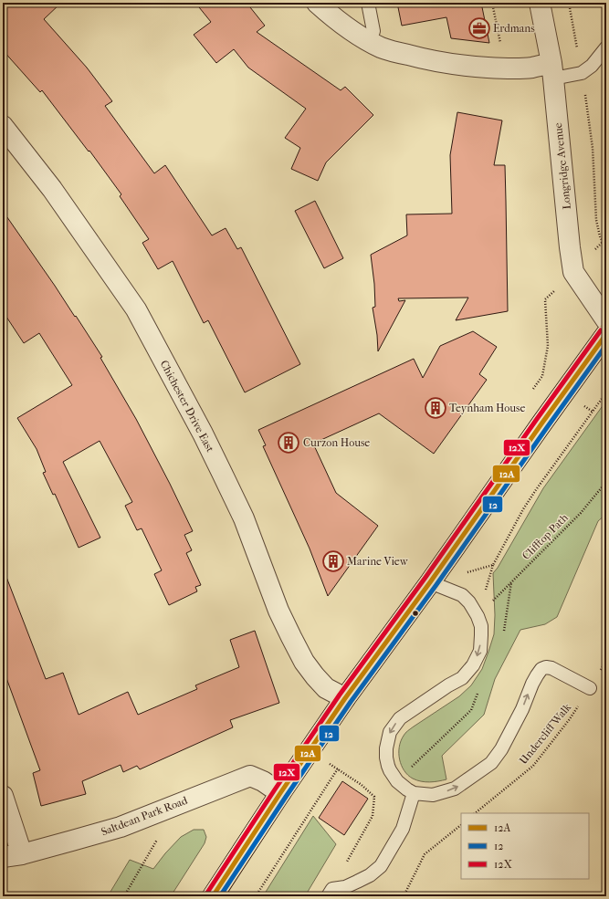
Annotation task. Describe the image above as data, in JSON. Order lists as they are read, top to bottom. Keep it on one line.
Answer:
{"streets":{"street":["Longridge Avenue","Chichester Drive East","Saltdean Park Road"],"path":["Clifftop Path","Undercliff Walk"]},"places":{"office":["Erdmans"],"building":["Teynham House","Curzon House","Marine View"]},"lines":["transit line 12X","transit line 12A","transit line 12"],"legend":["12A","12","12X"]}
